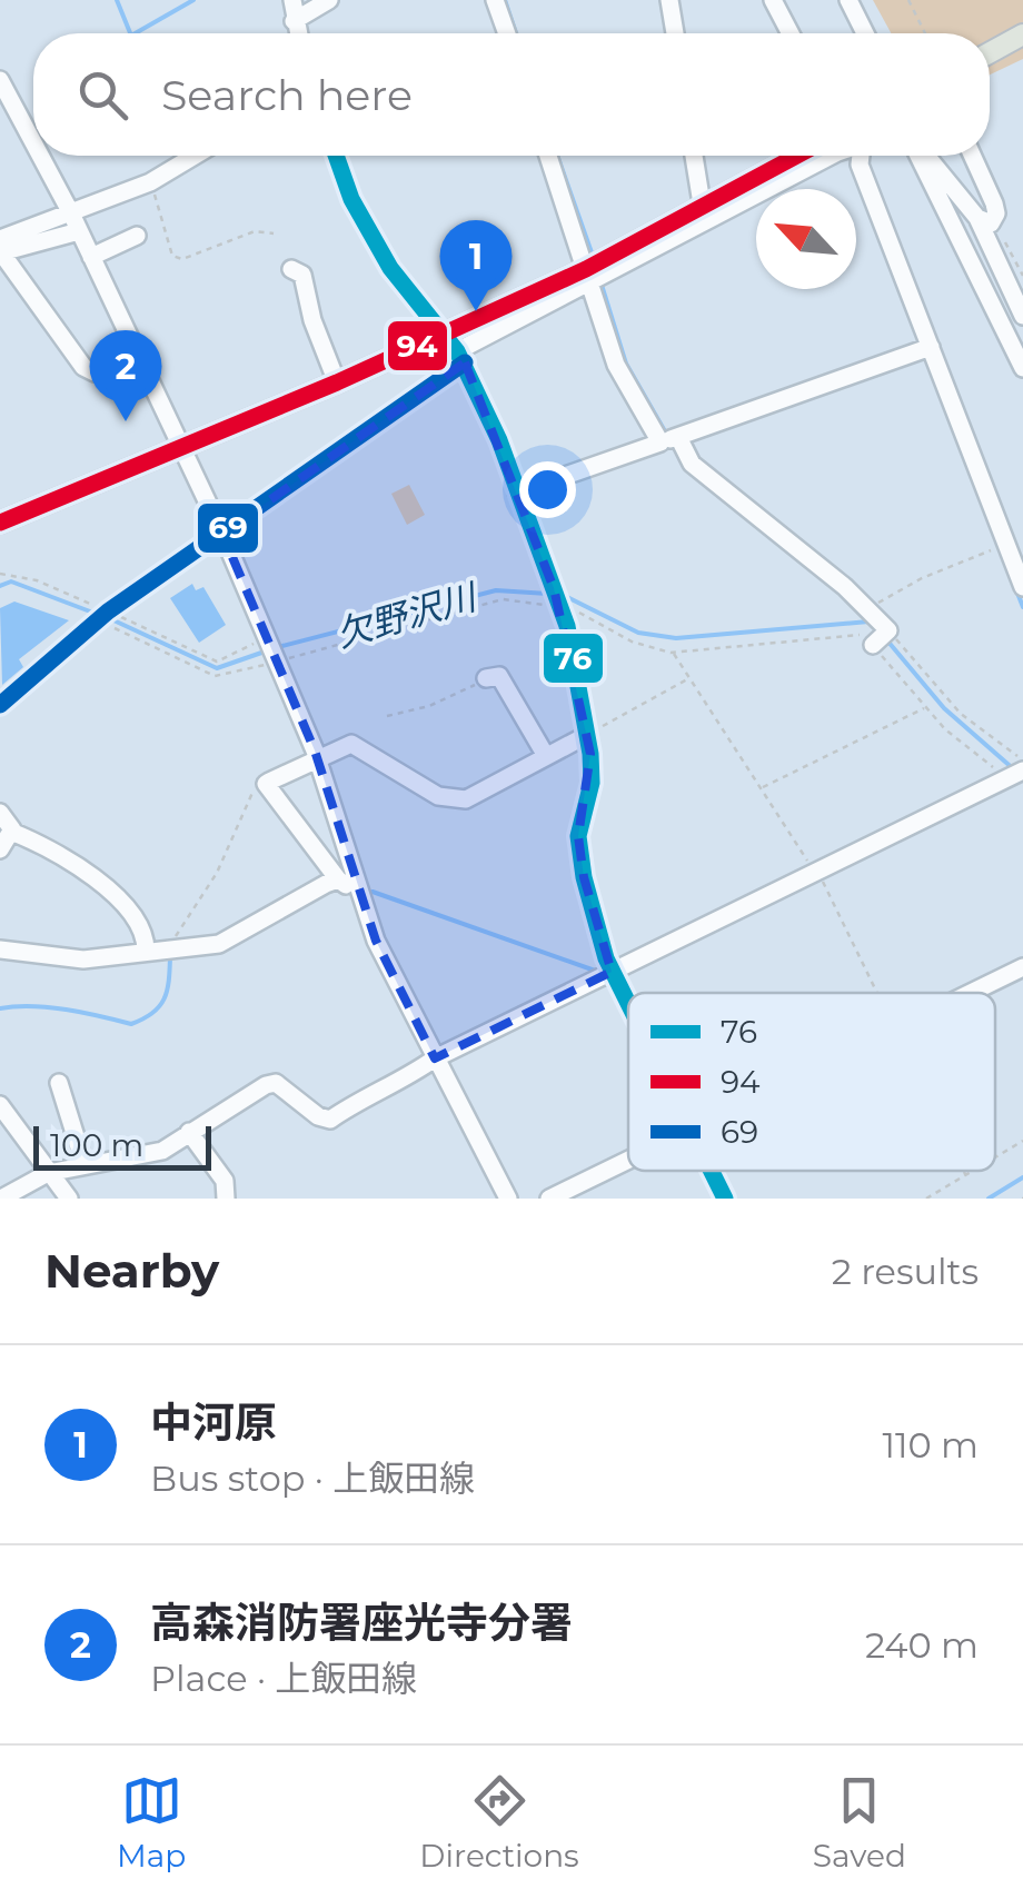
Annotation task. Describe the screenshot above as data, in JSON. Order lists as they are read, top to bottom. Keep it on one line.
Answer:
{"water":["欠野沢川"],"lines":["transit line 76","transit line 94","transit line 69"],"legend":["76","94","69"],"scale_bar":"100 m","north":"top left","page":{"search":"Search here","pins":["1","2"],"scale":"100 m","heading":["Nearby","2 results"],"list":[{"mark":"1","name":"中河原","note":"Bus stop · 上飯田線","value":"110 m"},{"mark":"2","name":"高森消防署座光寺分署","note":"Place · 上飯田線","value":"240 m"}],"nav":["Map","Directions","Saved"]}}
